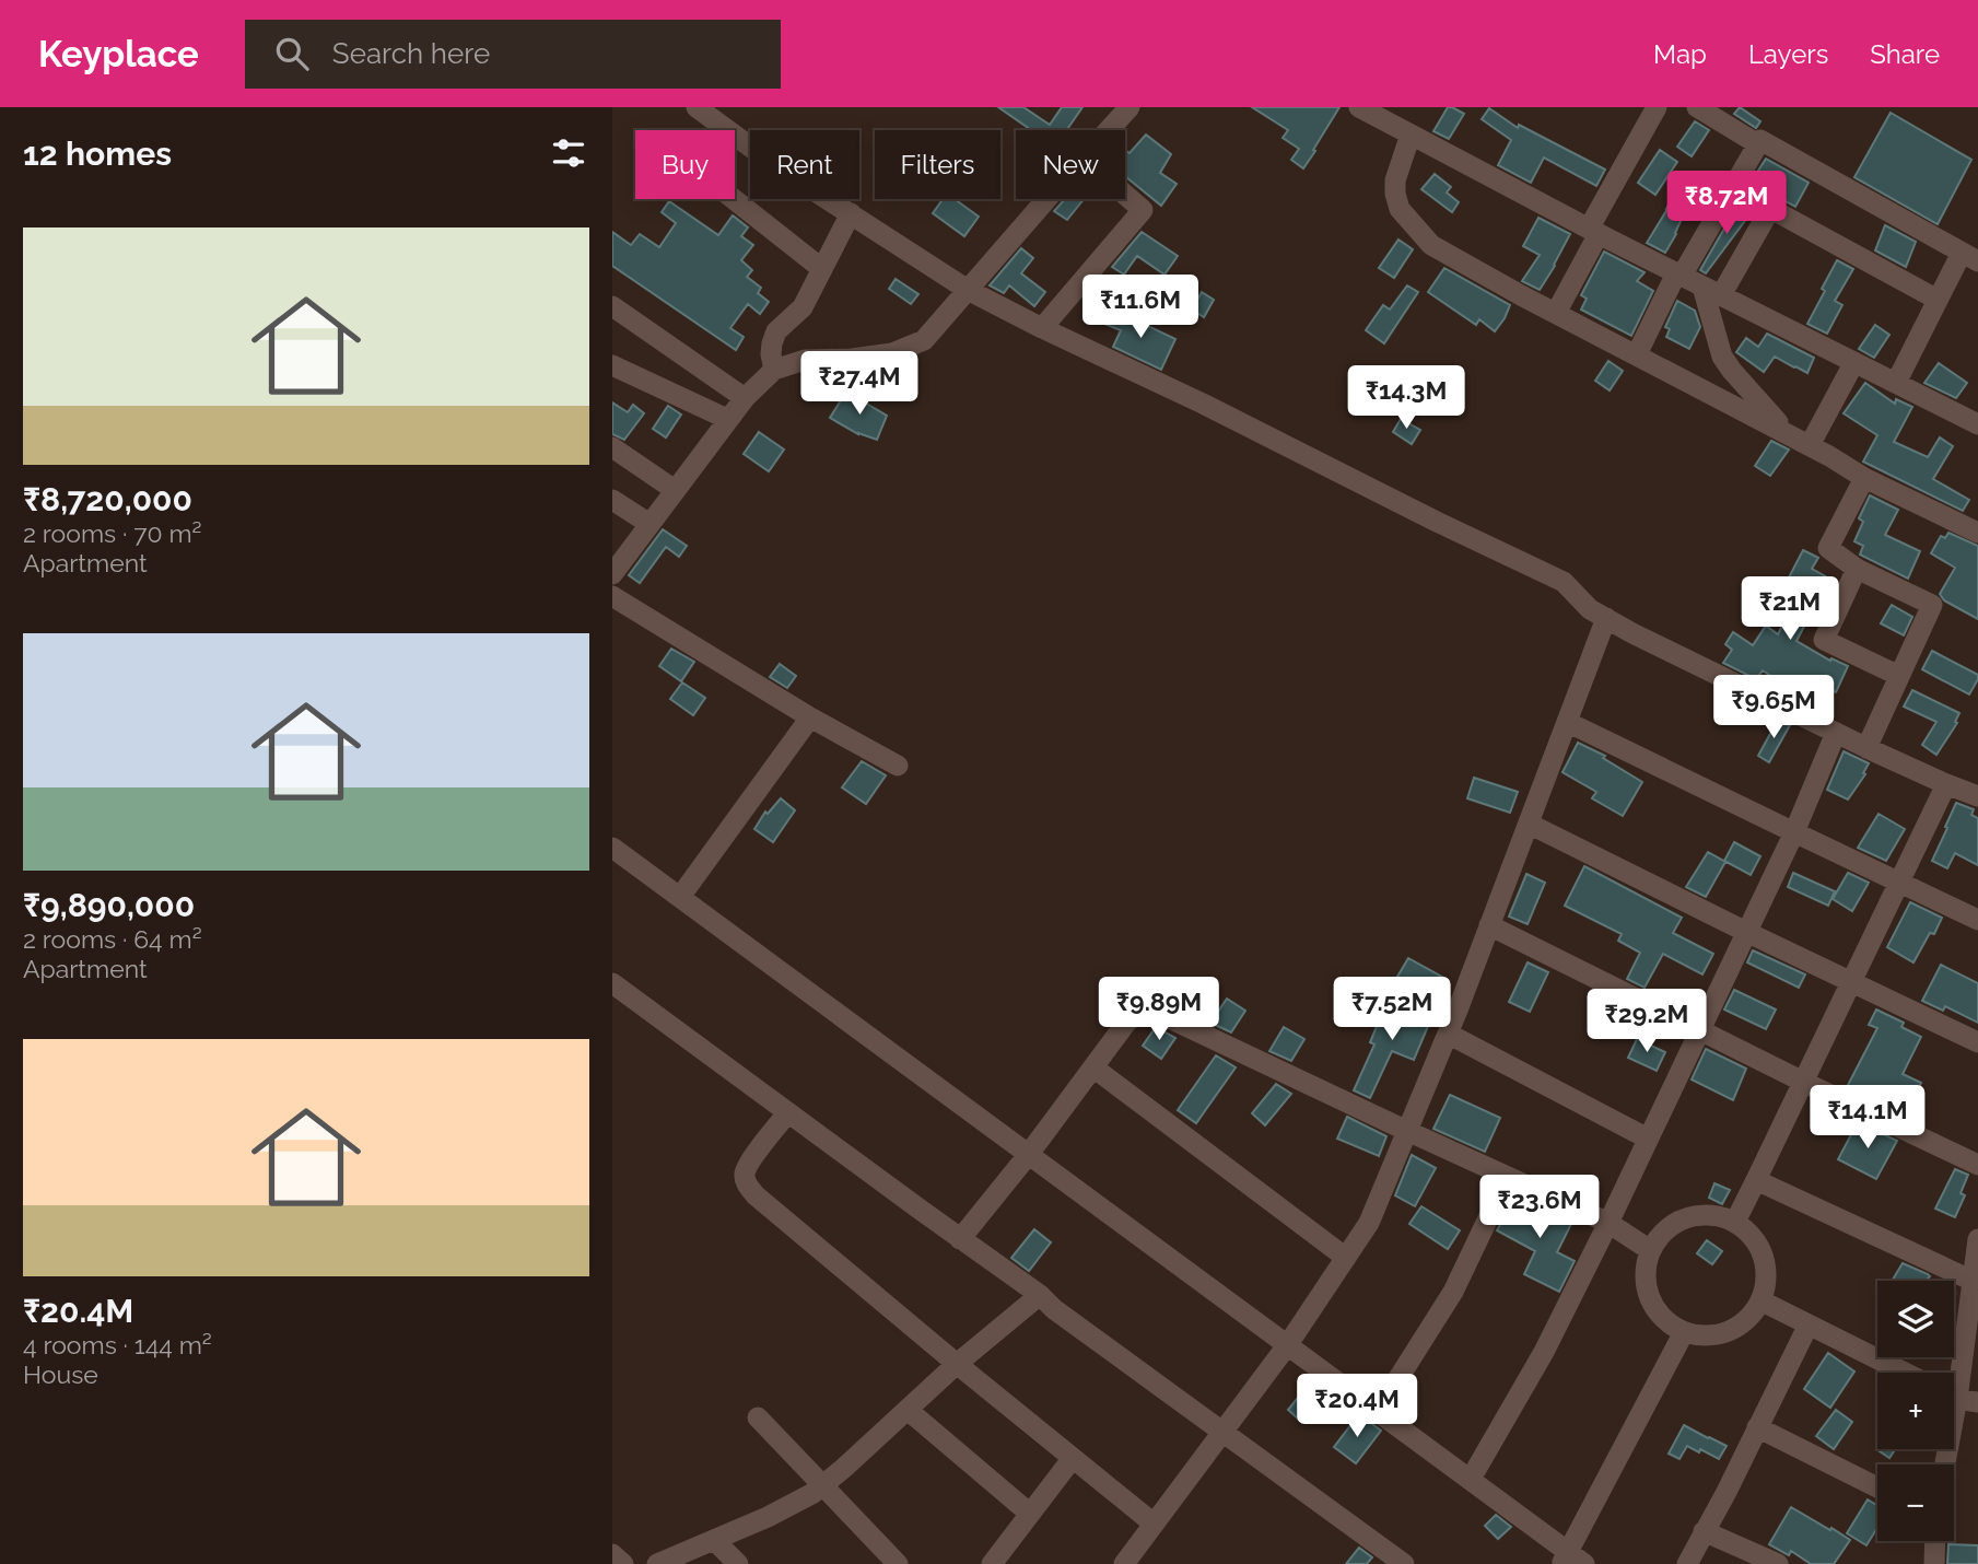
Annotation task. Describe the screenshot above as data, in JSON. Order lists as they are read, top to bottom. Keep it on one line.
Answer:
{"page":{"header":"Keyplace","search":"Search here","nav":["Map","Layers","Share"],"heading":"12 homes","chip":["Buy","Rent","Filters","New"],"price":["₹8.72M","₹11.6M","₹27.4M","₹14.3M","₹21M","₹9.65M","₹9.89M","₹7.52M","₹29.2M","₹14.1M","₹23.6M","₹20.4M"],"list":[{"name":"₹8,720,000","note":"2 rooms · 70 m² · Apartment"},{"name":"₹9,890,000","note":"2 rooms · 64 m² · Apartment"},{"name":"₹20.4M","note":"4 rooms · 144 m² · House"}],"map_buttons":["+","−"]}}
